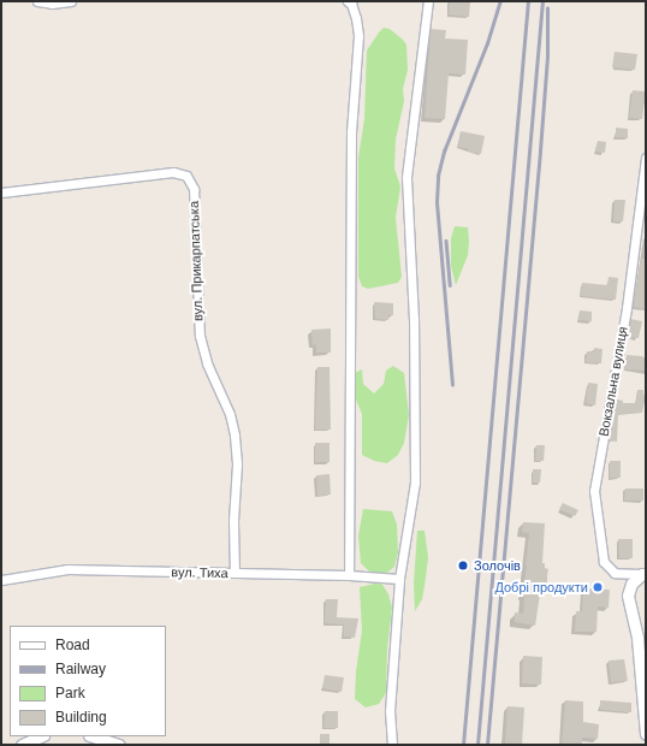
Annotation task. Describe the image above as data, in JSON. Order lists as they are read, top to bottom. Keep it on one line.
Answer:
{"streets":{"street":["вул. Прикарпатська","Вокзальна вулиця","вул. Тиха"]},"crossings":[["вул. Прикарпатська","вул. Тиха"]],"places":["Золочів","Добрі продукти"],"legend":["Road","Railway","Park","Building"]}
